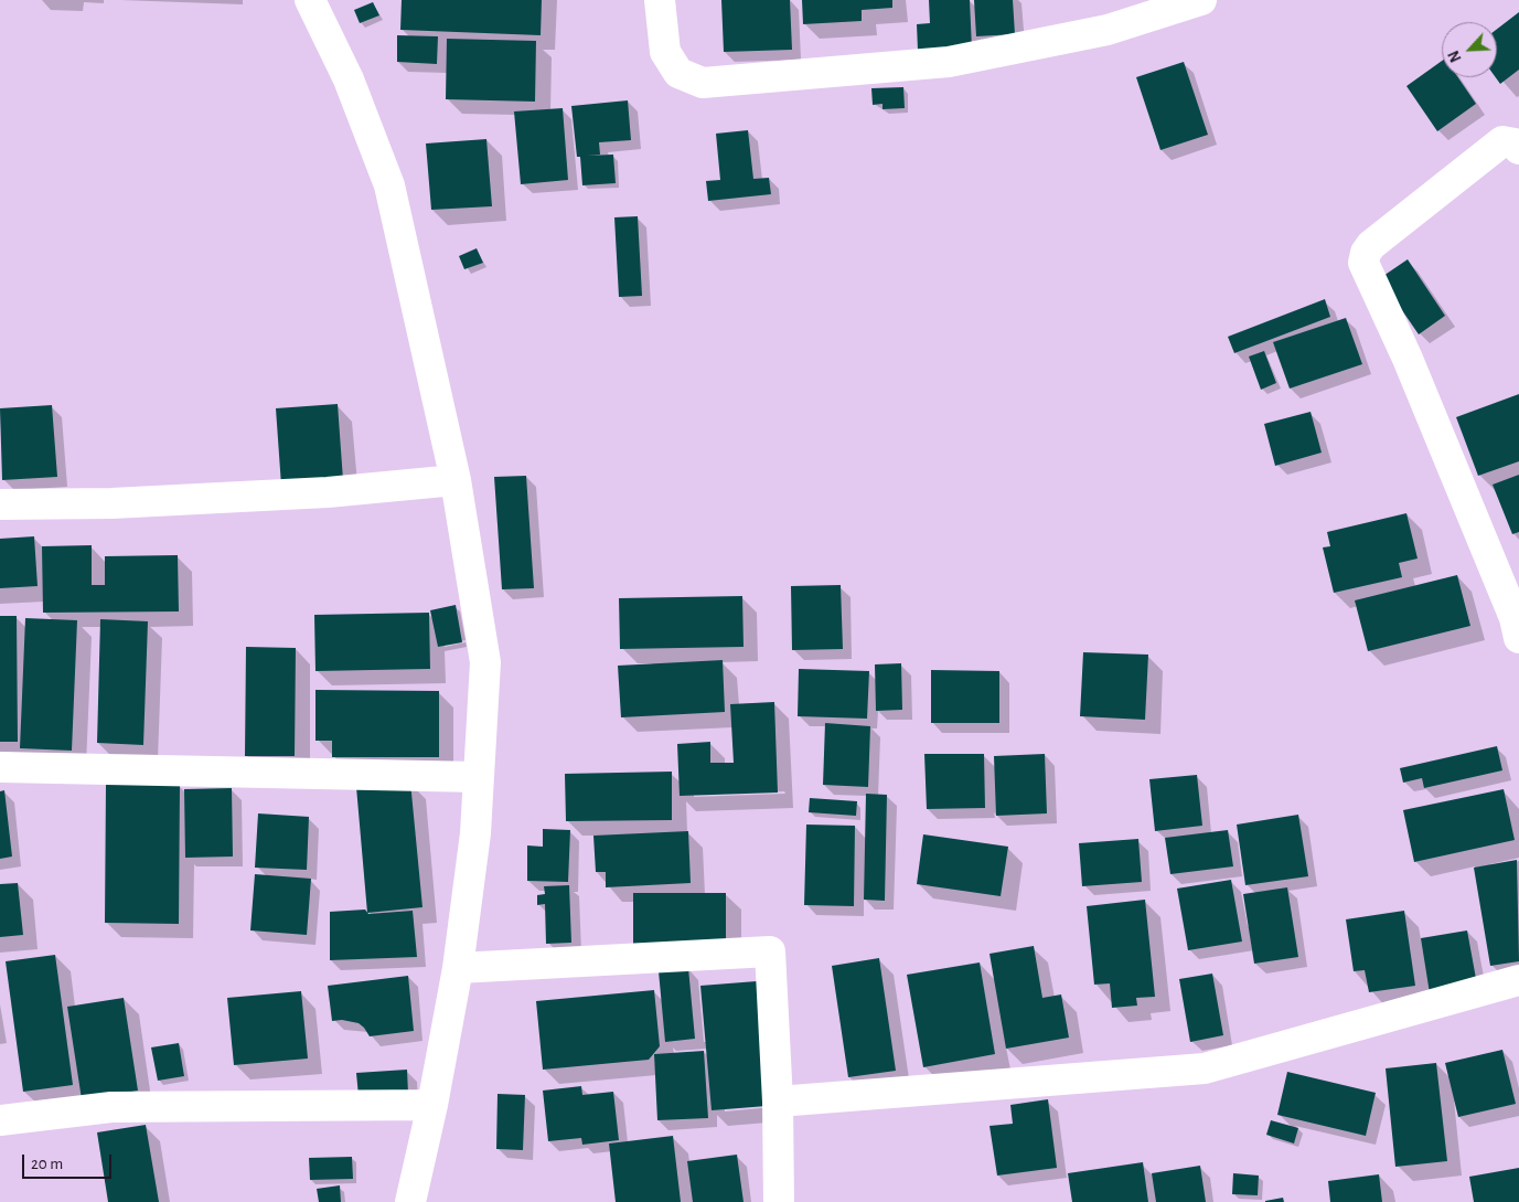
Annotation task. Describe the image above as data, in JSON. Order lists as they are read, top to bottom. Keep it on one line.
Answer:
{"scale_bar":"20 m","north":"bottom left"}
